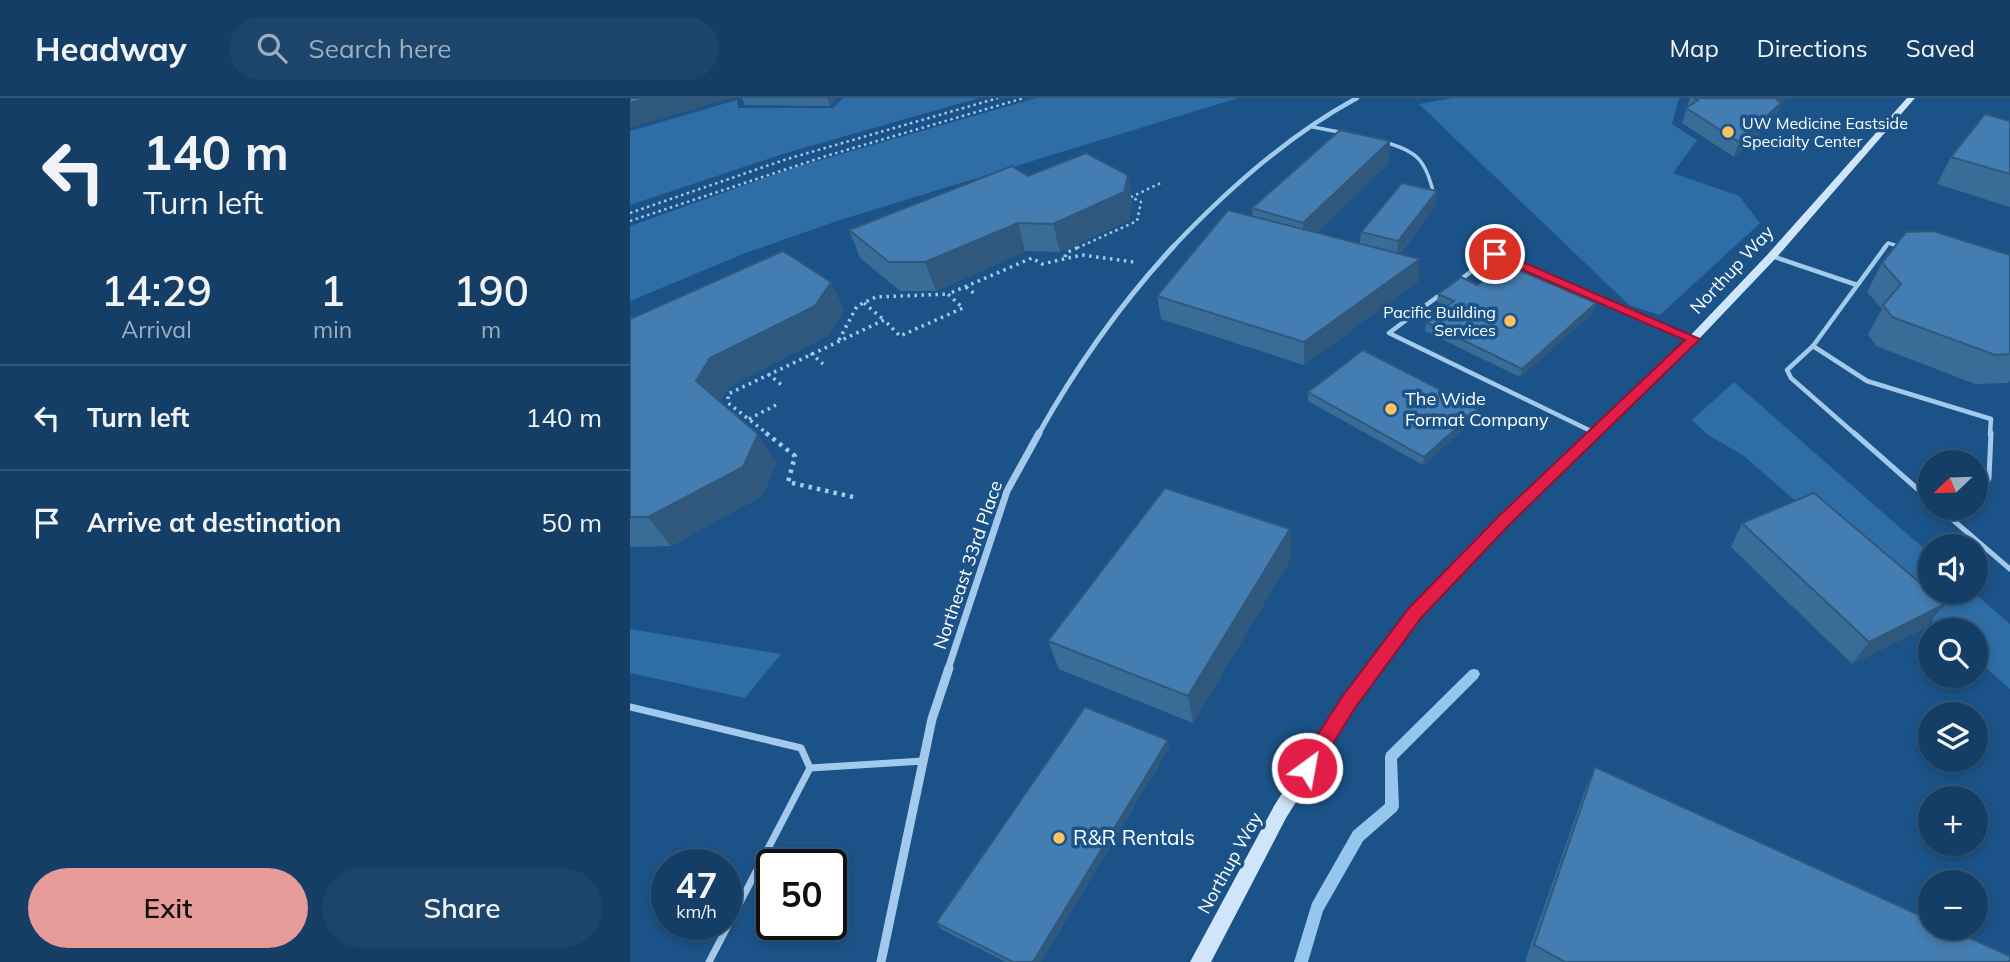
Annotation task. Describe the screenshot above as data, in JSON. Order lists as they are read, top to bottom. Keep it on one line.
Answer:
{"streets":{"main road":["Northup Way"],"street":["Northeast 33rd Place"]},"places":["UW Medicine Eastside Specialty Center","Pacific Building Services","The Wide Format Company","R&R Rentals"],"north":"bottom left","page":{"header":"Headway","search":"Search here","nav":["Map","Directions","Saved"],"turn":["140 m","Turn left"],"eta":["14:29","Arrival","1","min","190","m"],"list":[{"name":"Turn left","value":"140 m"},{"name":"Arrive at destination","value":"50 m"}],"map_buttons":["+","−"],"speed":"47 km/h","limit":"50","buttons":["Exit","Share"]}}
